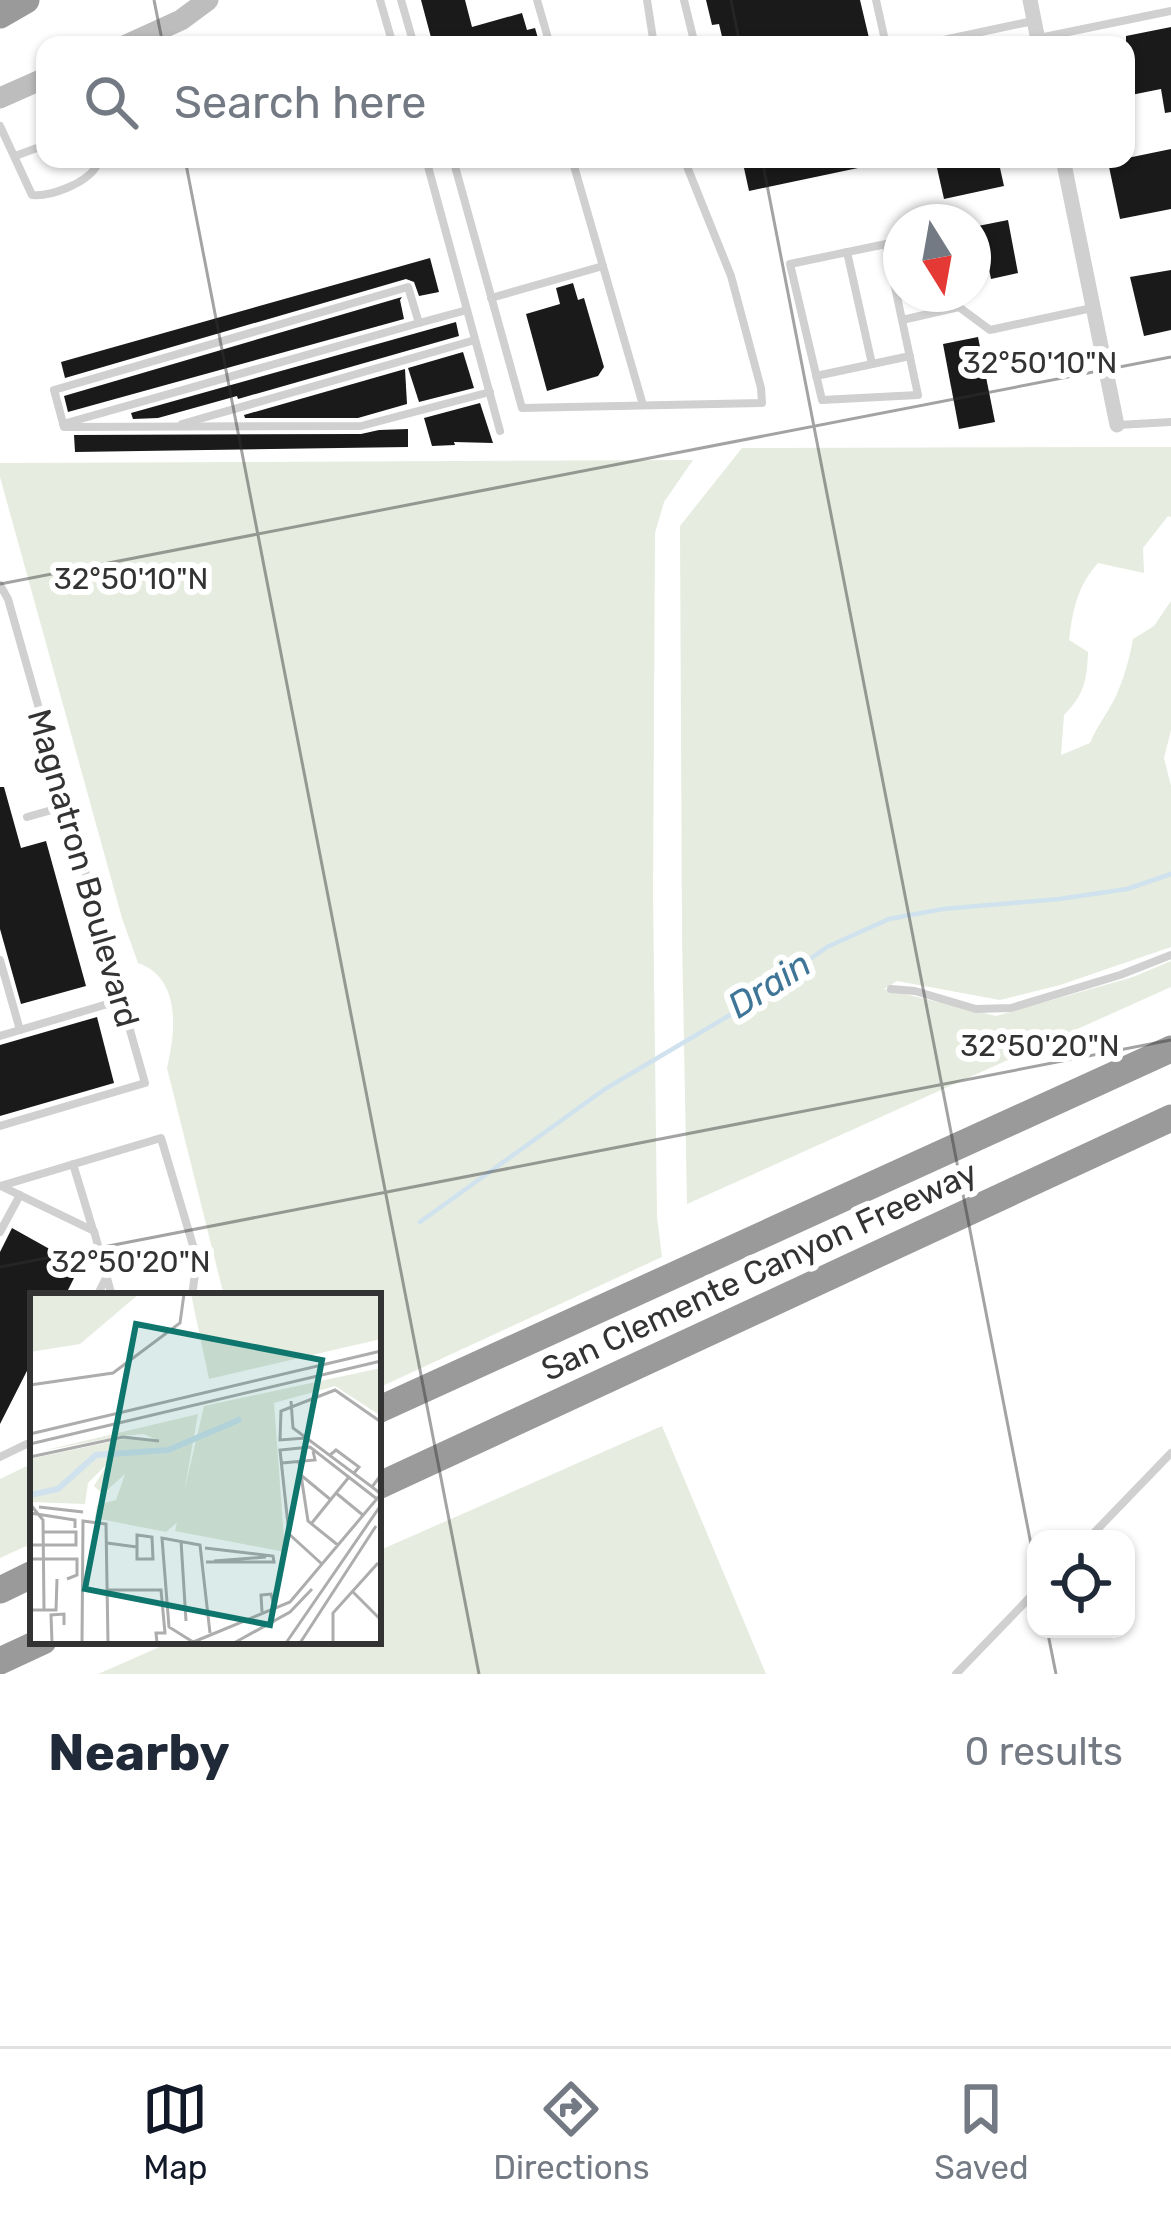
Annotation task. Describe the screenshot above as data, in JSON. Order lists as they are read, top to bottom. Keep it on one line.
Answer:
{"streets":{"highway":["San Clemente Canyon Freeway"],"lane":["Magnatron Boulevard"]},"water":["Drain"],"north":"bottom","page":{"search":"Search here","heading":["Nearby","0 results"],"nav":["Map","Directions","Saved"]},"coordinates":["32°50'10\"N","32°50'20\"N"]}
